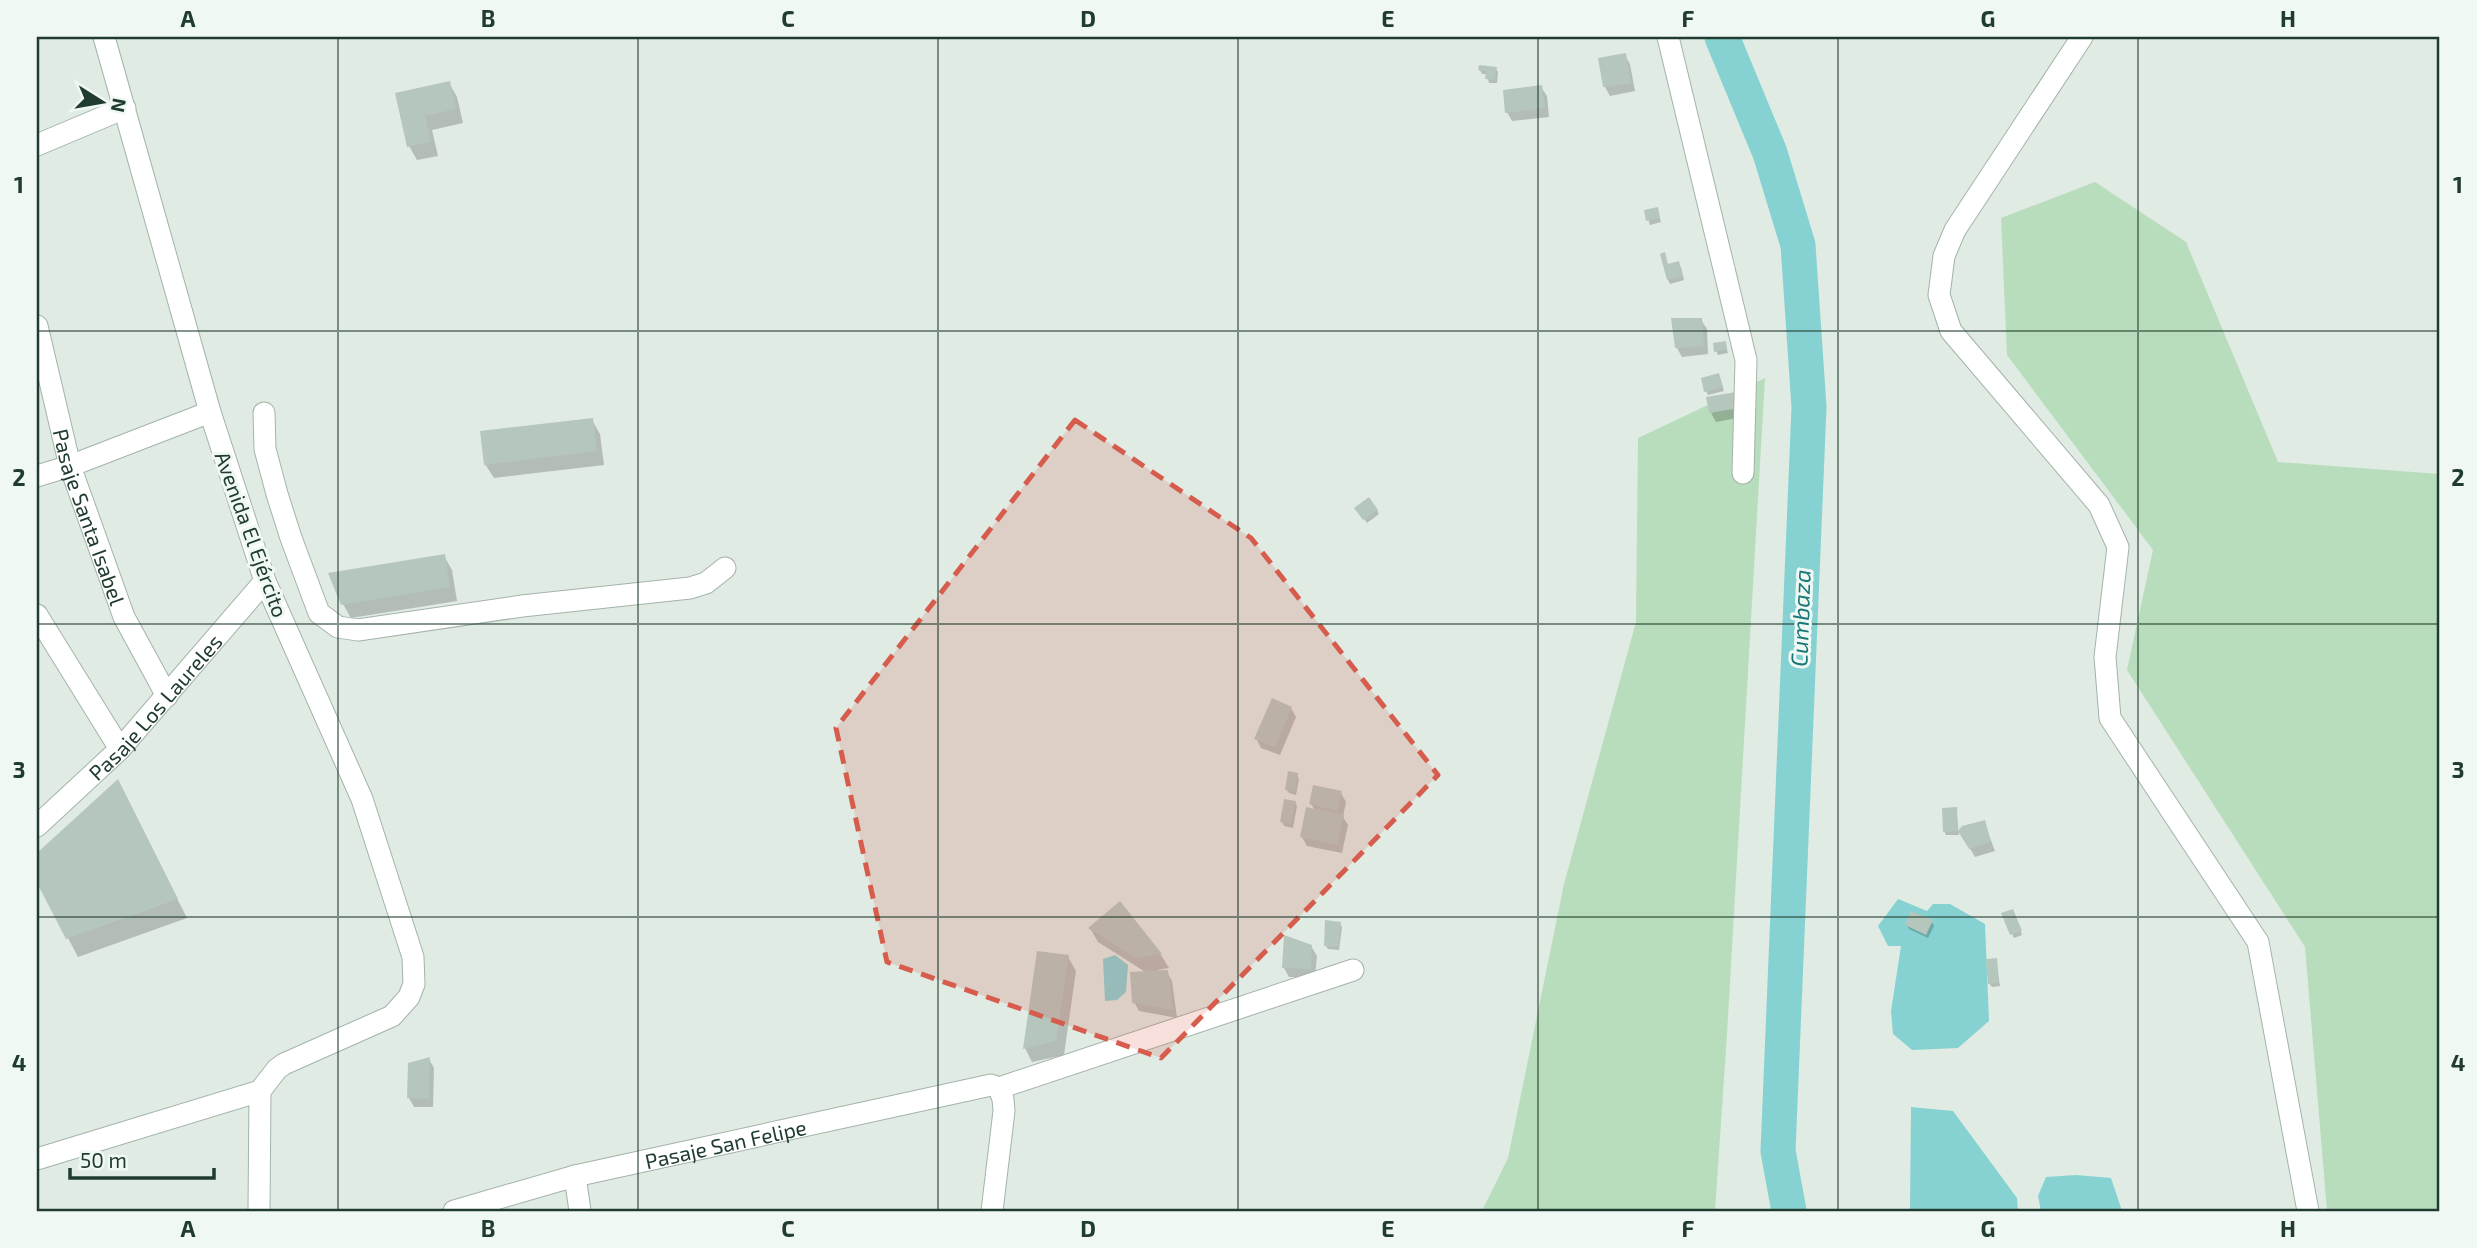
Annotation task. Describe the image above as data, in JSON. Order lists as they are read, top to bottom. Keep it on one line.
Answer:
{"streets":{"street":["Pasaje Santa Isabel","Avenida El Ejército","Pasaje Los Laureles","Pasaje San Felipe"]},"crossings":[["Pasaje Santa Isabel","Pasaje Los Laureles"],["Avenida El Ejército","Pasaje Los Laureles"]],"water":["Cumbaza"],"scale_bar":"50 m","north":"right","grid":{"columns":["A","B","C","D","E","F","G","H"],"rows":["1","2","3","4"]}}
